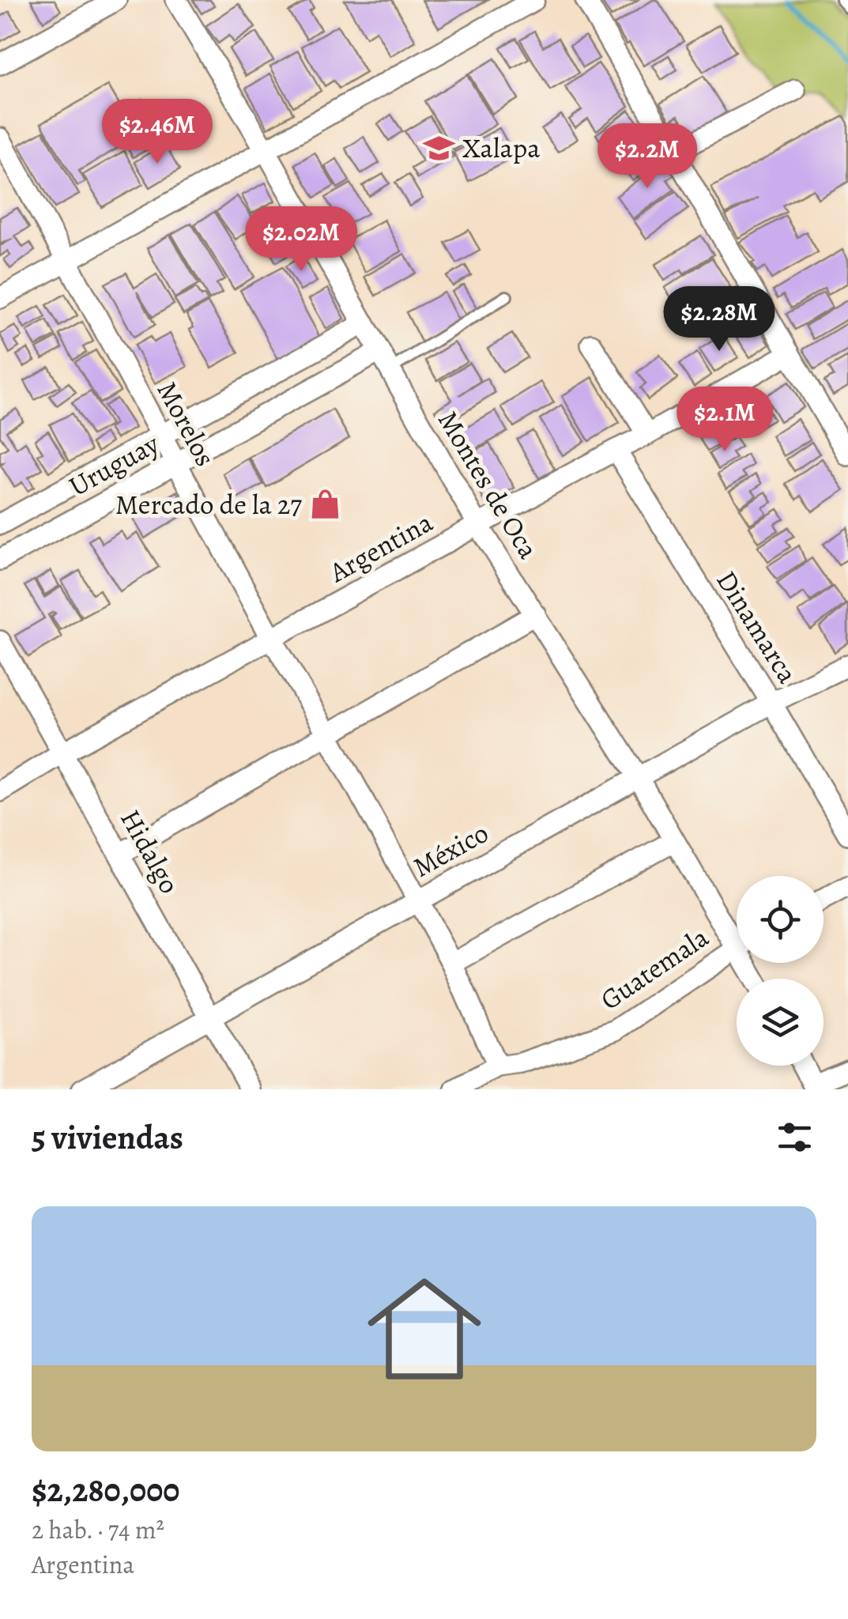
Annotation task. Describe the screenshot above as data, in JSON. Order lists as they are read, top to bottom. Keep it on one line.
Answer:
{"streets":{"street":["Morelos","Uruguay","Montes de Oca","Argentina","Dinamarca","México","Hidalgo","Guatemala"]},"crossings":[["Morelos","Uruguay"],["Morelos","Argentina"],["Morelos","México"],["Morelos","Guatemala"],["Uruguay","Montes de Oca"],["Montes de Oca","Argentina"],["Montes de Oca","México"],["Argentina","Dinamarca"],["Argentina","Hidalgo"],["Dinamarca","México"],["México","Hidalgo"]],"places":{"school or university":["Xalapa"],"shop":["Mercado de la 27"]},"page":{"price":["$2.46M","$2.2M","$2.02M","$2.28M","$2.1M"],"heading":"5 viviendas","list":[{"name":"$2,280,000","note":"2 hab. · 74 m² · Argentina"}]}}
